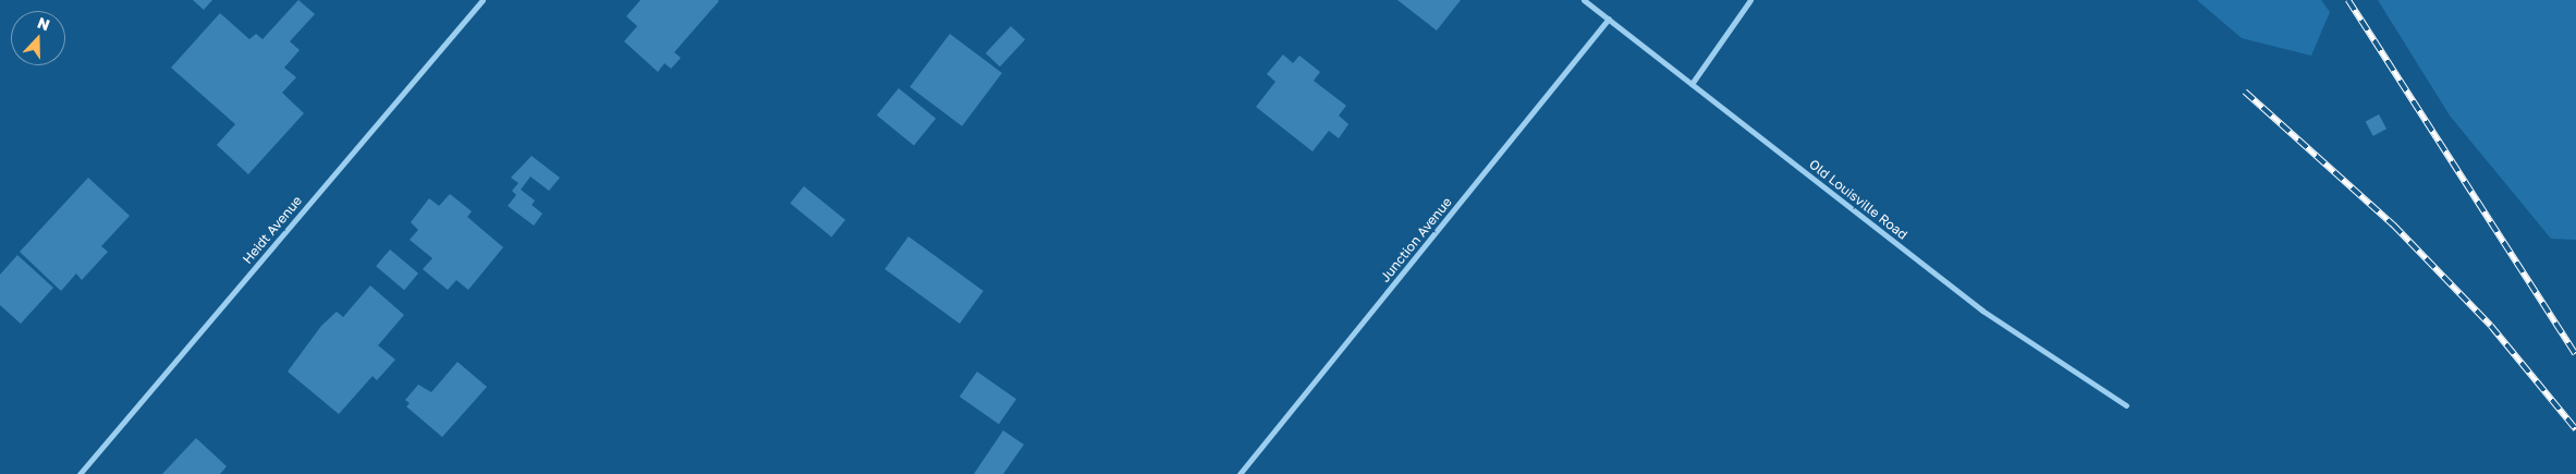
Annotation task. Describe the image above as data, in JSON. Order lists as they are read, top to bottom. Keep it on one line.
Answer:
{"streets":{"street":["Old Louisville Road","Heidt Avenue","Junction Avenue"]},"crossings":[["Old Louisville Road","Junction Avenue"]],"north":"top"}
